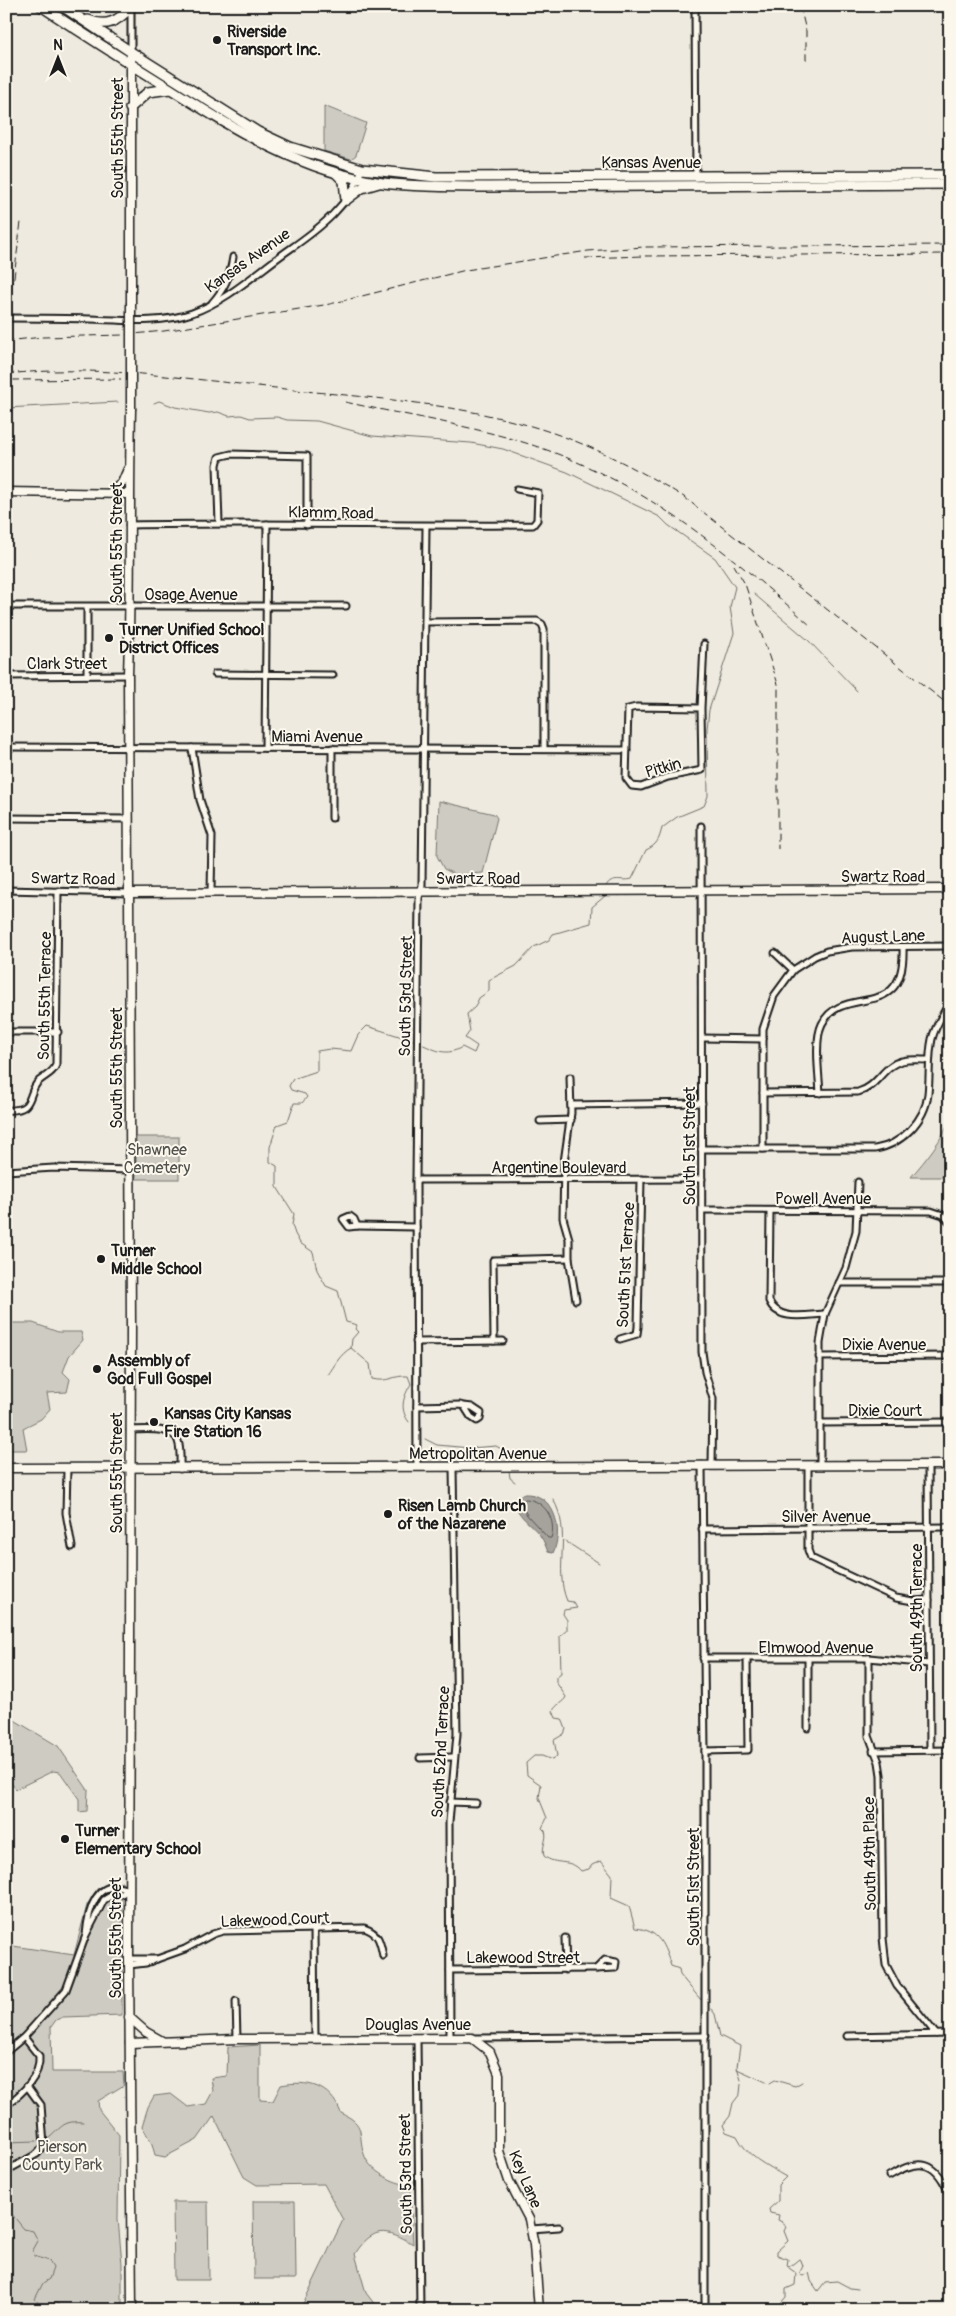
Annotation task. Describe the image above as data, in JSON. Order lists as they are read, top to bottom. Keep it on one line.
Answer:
{"streets":{"main road":["Kansas Avenue"],"street":["South 55th Street","Klamm Road","Osage Avenue","Clark Street","Miami Avenue","Pitkin","Swartz Road","August Lane","South 55th Terrace","South 53rd Street","South 51st Street","Argentine Boulevard","Powell Avenue","South 51st Terrace","Dixie Avenue","Dixie Court","Metropolitan Avenue","Silver Avenue","South 49th Terrace","Elmwood Avenue","South 52nd Terrace","South 49th Place","Lakewood Court","Lakewood Street","Douglas Avenue","Key Lane"]},"crossings":[["South 55th Street","Klamm Road"],["South 55th Street","Osage Avenue"],["South 55th Street","Clark Street"],["South 55th Street","Miami Avenue"],["South 55th Street","Swartz Road"],["South 55th Street","Metropolitan Avenue"],["South 55th Street","Lakewood Court"],["South 55th Street","Douglas Avenue"],["Klamm Road","South 53rd Street"],["Miami Avenue","Pitkin"],["Miami Avenue","South 53rd Street"],["Swartz Road","South 55th Terrace"],["Swartz Road","South 53rd Street"],["Swartz Road","South 51st Street"],["South 53rd Street","Argentine Boulevard"],["South 53rd Street","Metropolitan Avenue"],["South 53rd Street","Douglas Avenue"],["South 51st Street","Argentine Boulevard"],["South 51st Street","Powell Avenue"],["South 51st Street","Metropolitan Avenue"],["South 51st Street","Silver Avenue"],["South 51st Street","Elmwood Avenue"],["South 51st Street","Douglas Avenue"],["Argentine Boulevard","South 51st Terrace"],["Metropolitan Avenue","South 49th Terrace"],["Metropolitan Avenue","South 52nd Terrace"],["Silver Avenue","South 49th Terrace"],["South 49th Terrace","Elmwood Avenue"],["Elmwood Avenue","South 49th Place"],["South 52nd Terrace","Lakewood Street"],["South 52nd Terrace","Douglas Avenue"],["Douglas Avenue","Key Lane"]],"parks":["Shawnee Cemetery","Pierson County Park"],"places":["Riverside Transport Inc.","Turner Unified School District Offices","Turner Middle School","Assembly of God Full Gospel","Kansas City Kansas Fire Station 16","Risen Lamb Church of the Nazarene","Turner Elementary School"],"north":"top"}
